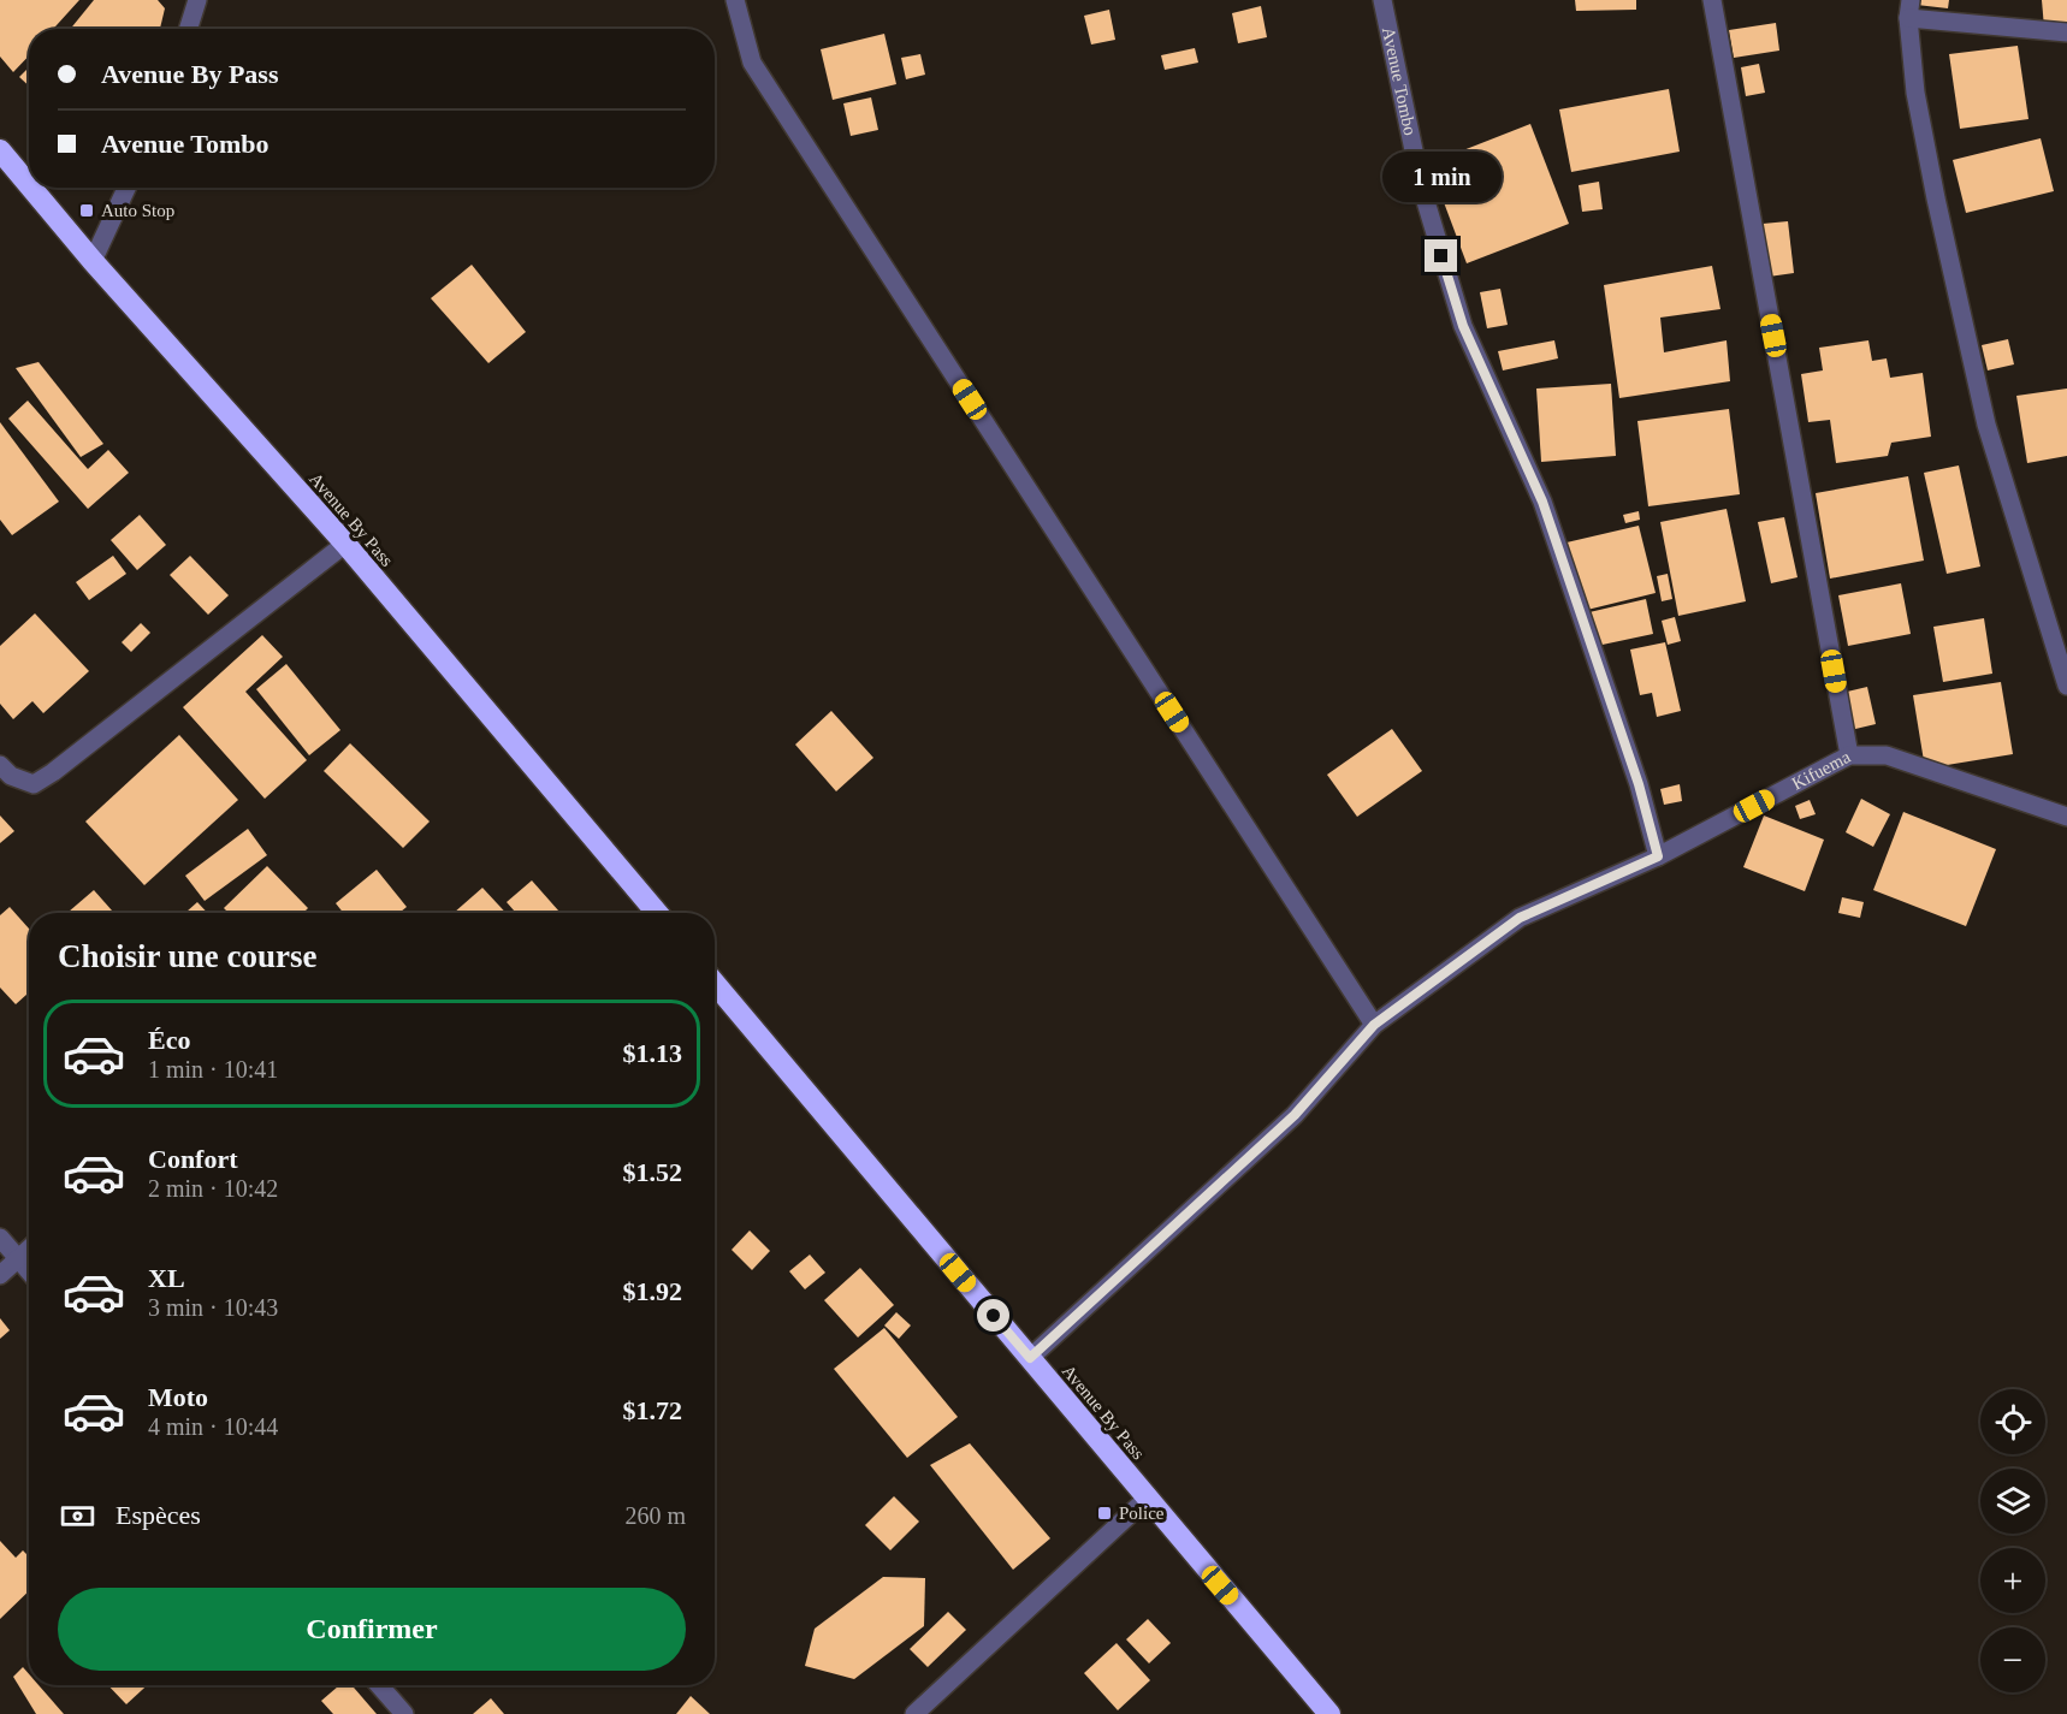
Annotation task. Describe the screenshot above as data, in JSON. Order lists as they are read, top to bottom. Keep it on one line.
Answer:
{"streets":{"highway":["Avenue By Pass"],"street":["Avenue Tombo","Kifuema"]},"crossings":[["Avenue Tombo","Kifuema"],["Avenue By Pass","Kifuema"]],"places":{"transit":["Auto Stop","Police"]},"page":{"banner":["Avenue By Pass","Avenue Tombo"],"bubble":"1 min","heading":"Choisir une course","list":[{"name":"Éco","note":"1 min · 10:41","value":"$1.13"},{"name":"Confort","note":"2 min · 10:42","value":"$1.52"},{"name":"XL","note":"3 min · 10:43","value":"$1.92"},{"name":"Moto","note":"4 min · 10:44","value":"$1.72"}],"map_buttons":["+","−"],"pay":["Espèces","260 m"],"buttons":"Confirmer"}}
